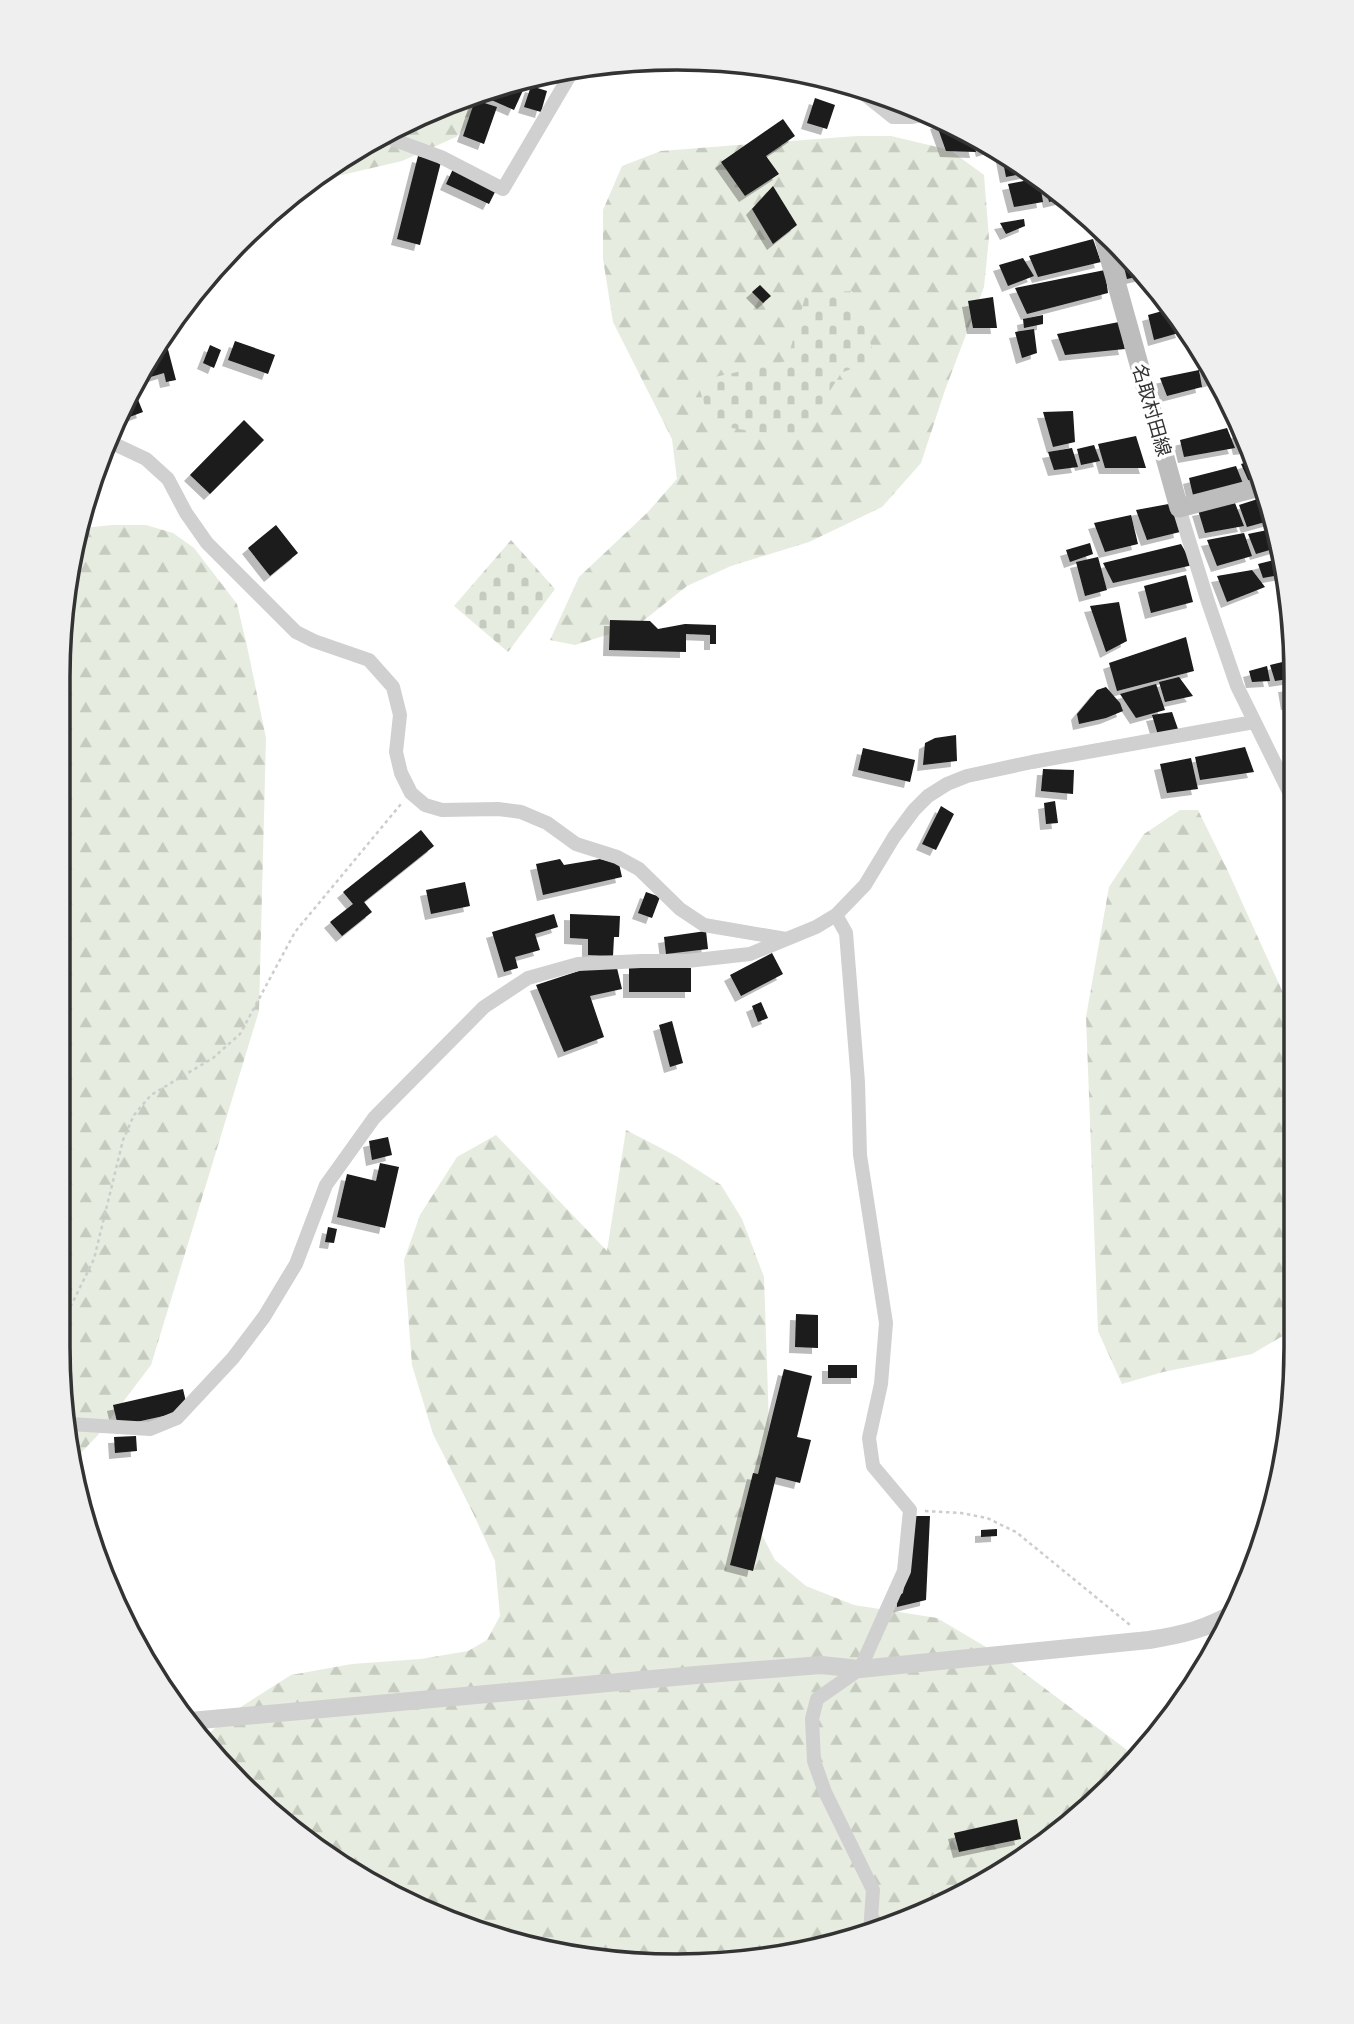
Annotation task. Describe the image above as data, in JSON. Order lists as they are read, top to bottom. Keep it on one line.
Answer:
{"streets":{"main road":["名取村田線"]}}
